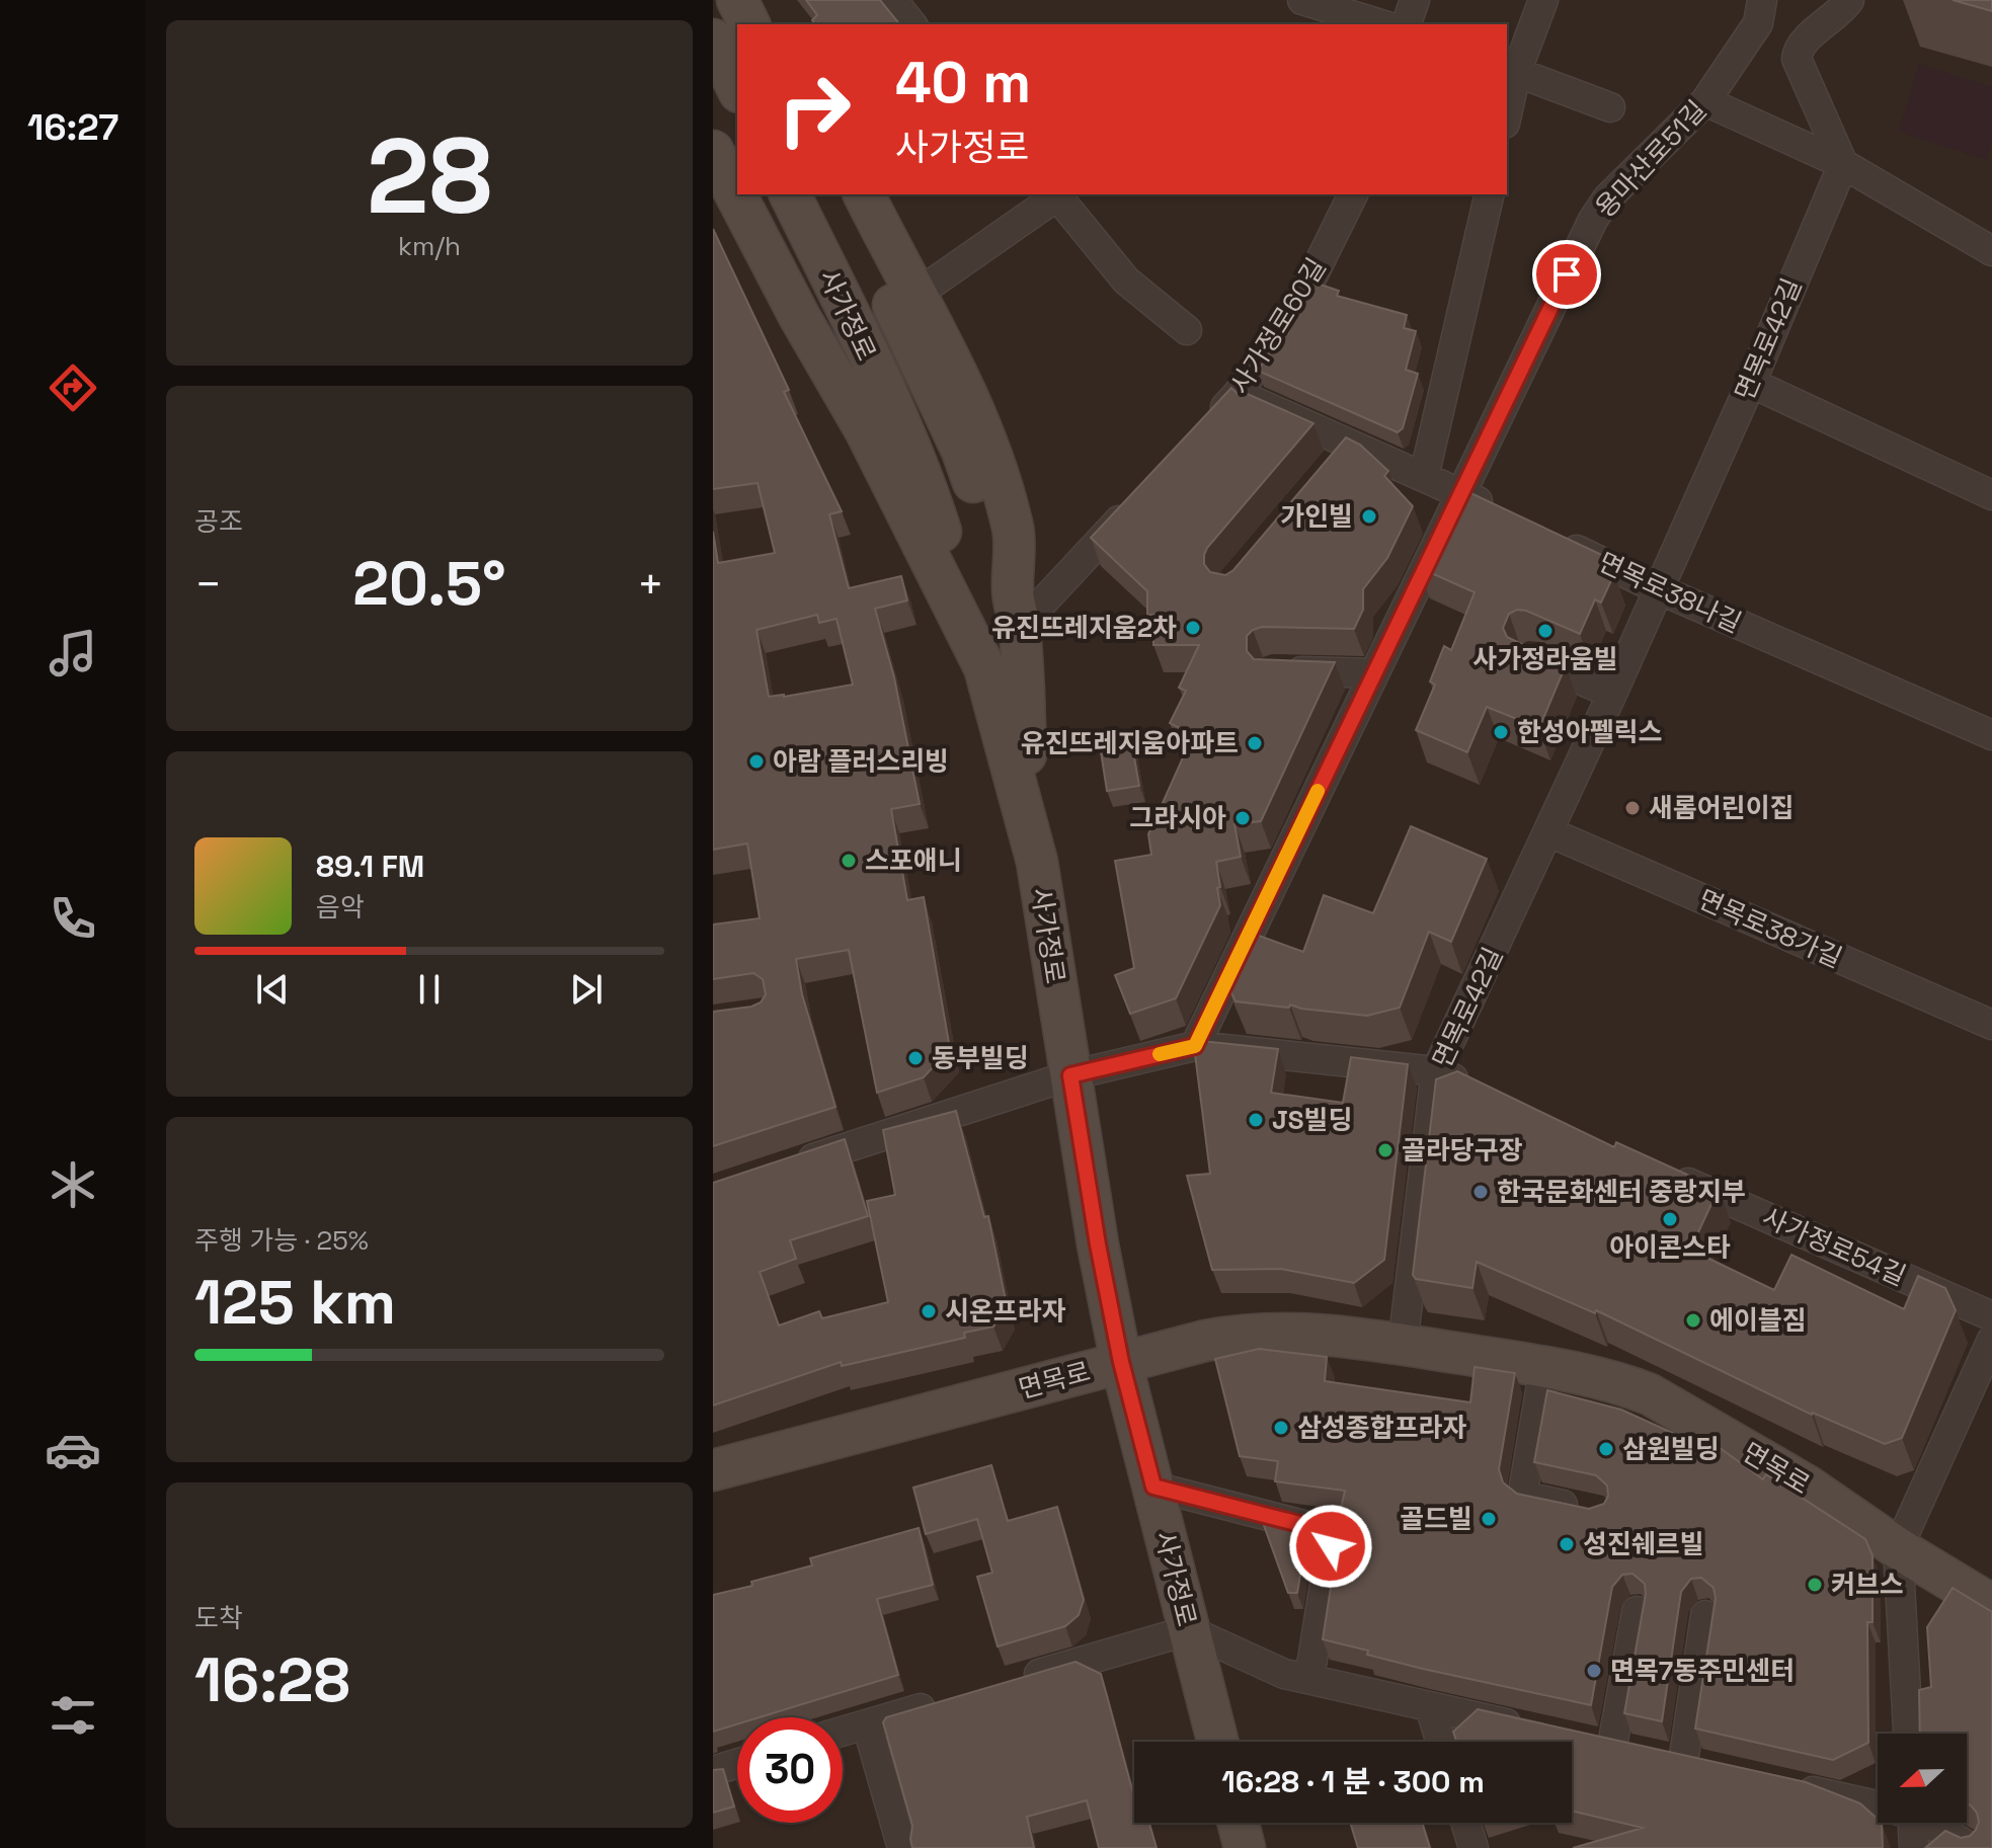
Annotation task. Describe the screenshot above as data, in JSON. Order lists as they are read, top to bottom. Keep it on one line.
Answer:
{"streets":{"main road":["사가정로","면목로"],"street":["용마산로51길","사가정로60길","면목로42길","면목로38나길","면목로38가길","사가정로54길"]},"crossings":[["사가정로","면목로"],["면목로42길","면목로38나길"],["면목로42길","면목로38가길"],["면목로42길","면목로"]],"places":["가인빌","유진뜨레지움2차","사가정라움빌","한성아펠릭스","유진뜨레지움아파트","아람 플러스리빙","새롬어린이집","그라시아","스포애니","동부빌딩","JS빌딩","골라당구장","한국문화센터 중랑지부","아이콘스타","시온프라자","에이블짐","삼성종합프라자","삼원빌딩","골드빌","성진쉐르빌","커브스","면목7동주민센터"],"north":"left","page":{"tabs":"16:27","tile":[["28","km/h"],"공조",["주행 가능 · 25%","125 km"],["도착","16:28"]],"turn":["40 m","사가정로"],"heat":["−","20.5°","+"],"song":["89.1 FM","음악"],"limit":"30","trip":"16:28 · 1 분 · 300 m"}}
